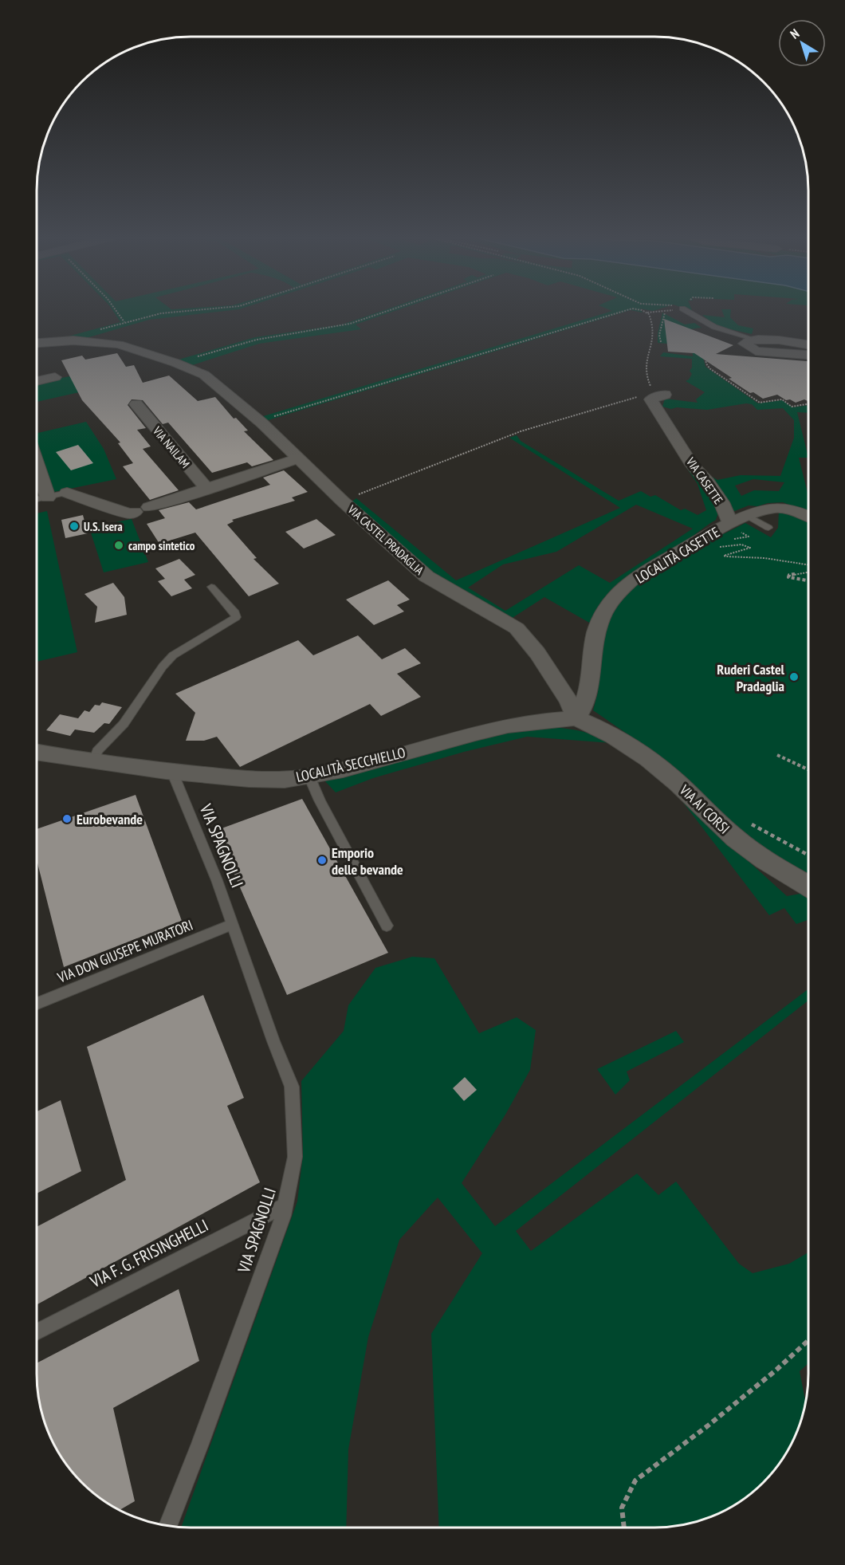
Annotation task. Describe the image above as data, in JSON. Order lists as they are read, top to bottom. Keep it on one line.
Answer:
{"streets":{"street":["VIA NAILAM","VIA CASETTE","VIA CASTEL PRADAGLIA","LOCALITÀ CASETTE","LOCALITÀ SECCHIELLO","VIA AI CORSI"],"lane":["VIA SPAGNOLLI","VIA DON GIUSEPE MURATORI","VIA F. G. FRISINGHELLI"]},"crossings":[["VIA CASETTE","LOCALITÀ CASETTE"],["VIA CASTEL PRADAGLIA","LOCALITÀ CASETTE"],["VIA CASTEL PRADAGLIA","LOCALITÀ SECCHIELLO"],["VIA CASTEL PRADAGLIA","VIA AI CORSI"],["LOCALITÀ CASETTE","LOCALITÀ SECCHIELLO"],["LOCALITÀ CASETTE","VIA AI CORSI"],["LOCALITÀ SECCHIELLO","VIA AI CORSI"],["LOCALITÀ SECCHIELLO","VIA SPAGNOLLI"],["VIA SPAGNOLLI","VIA DON GIUSEPE MURATORI"],["VIA SPAGNOLLI","VIA F. G. FRISINGHELLI"]],"places":["U.S. Isera","campo sintetico","Ruderi Castel Pradaglia","Eurobevande","Emporio delle bevande"],"north":"top left"}
